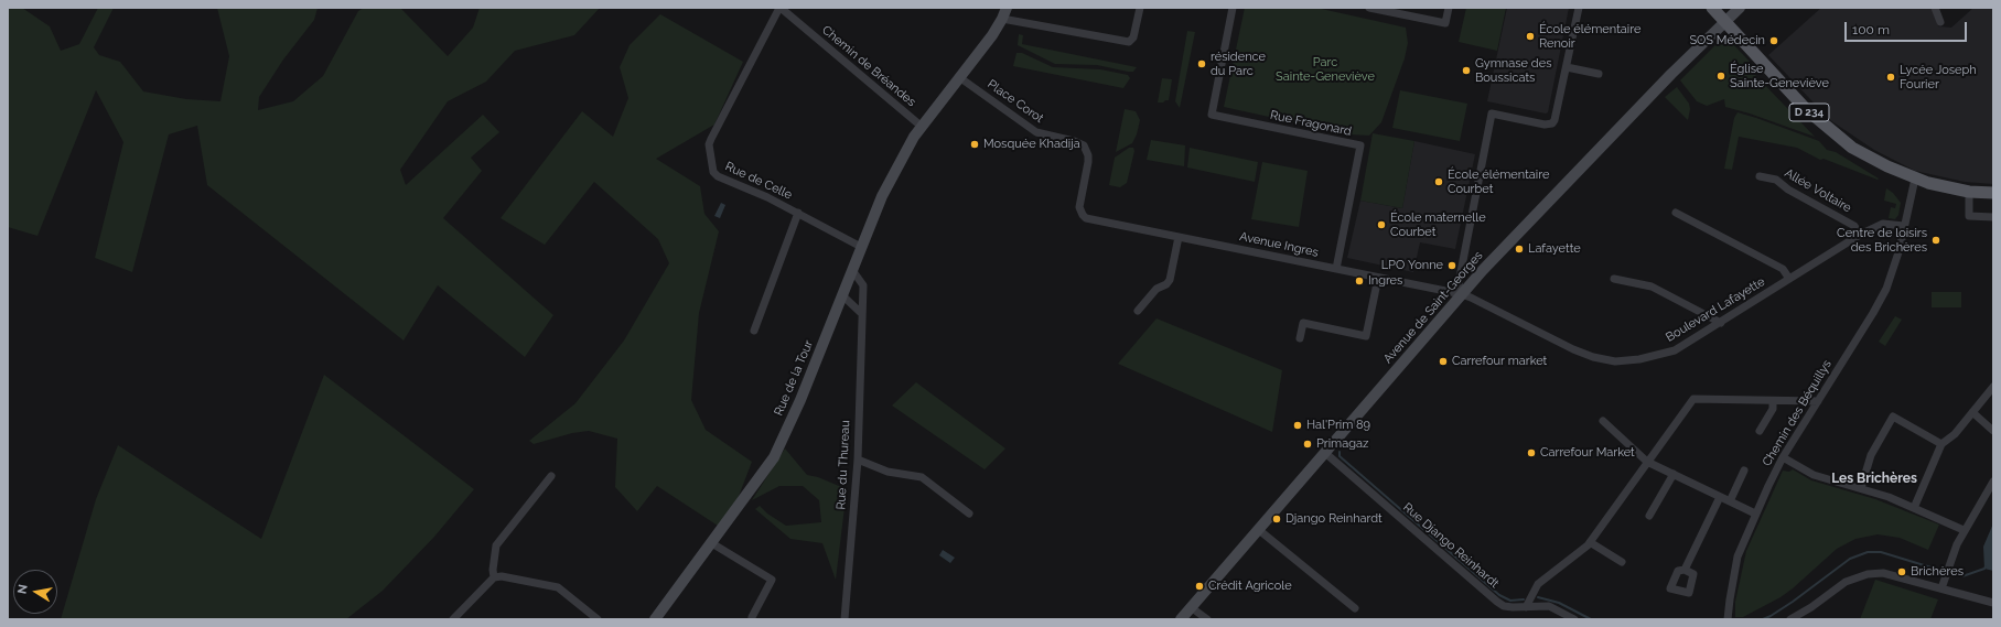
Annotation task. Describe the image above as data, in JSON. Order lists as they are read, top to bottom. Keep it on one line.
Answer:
{"streets":{"main road":["D 234","Avenue de Saint-Georges","Rue de la Tour"],"street":["Chemin de Bréandes","Place Corot","Rue Fragonard","Rue de Celle","Allée Voltaire","Avenue Ingres","Boulevard Lafayette","Chemin des Béquillys","Rue du Thureau","Rue Django Reinhardt"]},"crossings":[["Chemin de Bréandes","Rue de Celle"],["Chemin de Bréandes","Rue de la Tour"],["Place Corot","Avenue Ingres"],["Place Corot","Rue de la Tour"],["D 234","Avenue de Saint-Georges"],["Rue Fragonard","Avenue Ingres"],["Rue de Celle","Rue de la Tour"],["Allée Voltaire","Boulevard Lafayette"],["Avenue Ingres","Avenue de Saint-Georges"],["Avenue Ingres","Boulevard Lafayette"],["Avenue de Saint-Georges","Boulevard Lafayette"],["Avenue de Saint-Georges","Rue Django Reinhardt"],["Boulevard Lafayette","Chemin des Béquillys"],["Rue de la Tour","Rue du Thureau"]],"districts":["Les Brichères"],"parks":["Parc Sainte-Geneviève"],"places":["École élémentaire Renoir","SOS Médecin","résidence du Parc","Gymnase des Boussicats","Église Sainte-Geneviève","Lycée Joseph Fourier","Mosquée Khadija","École élémentaire Courbet","École maternelle Courbet","Centre de loisirs des Brichères","Lafayette","LPO Yonne","Ingres","Carrefour market","Hal'Prim 89","Primagaz","Carrefour Market","Django Reinhardt","Brichères","Crédit Agricole"],"scale_bar":"100 m","north":"left"}
